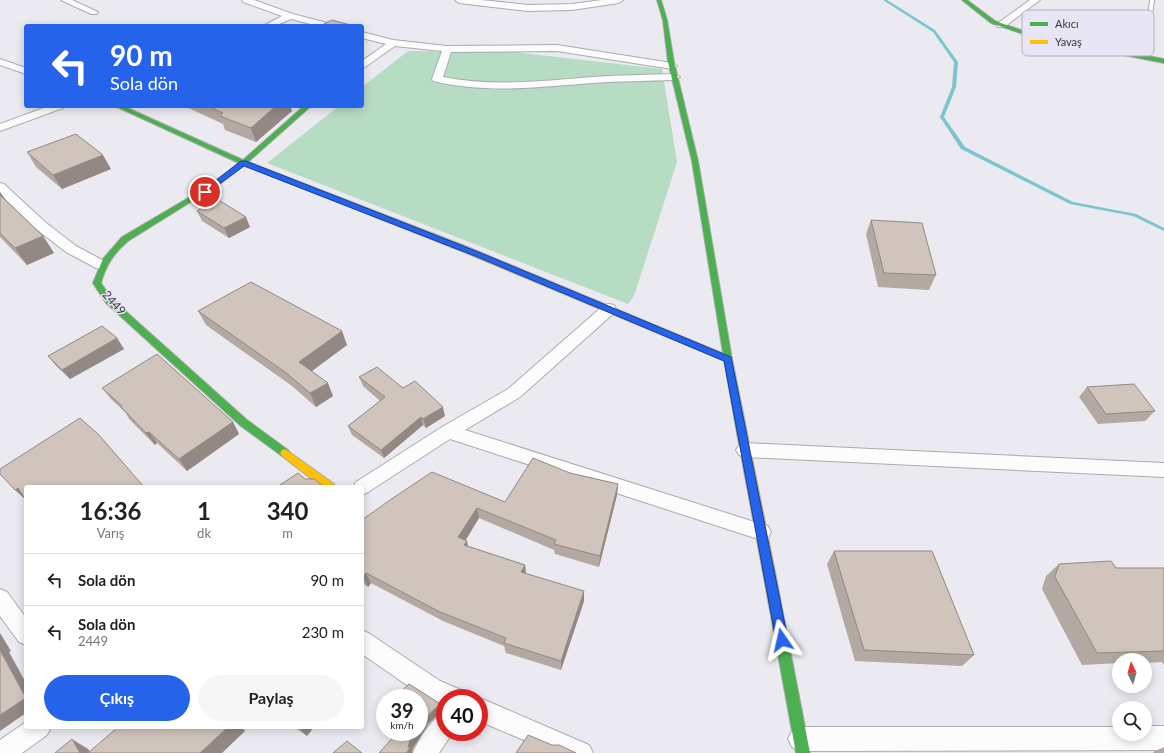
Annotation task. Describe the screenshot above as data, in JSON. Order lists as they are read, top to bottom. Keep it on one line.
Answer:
{"streets":{"street":["2449"]},"legend":["Akıcı","Yavaş"],"north":"top","page":{"turn":["90 m","Sola dön"],"eta":["16:36","Varış","1","dk","340","m"],"list":[{"name":"Sola dön","value":"90 m"},{"name":"Sola dön","note":"2449","value":"230 m"}],"buttons":["Çıkış","Paylaş"],"speed":"39 km/h","limit":"40"}}
